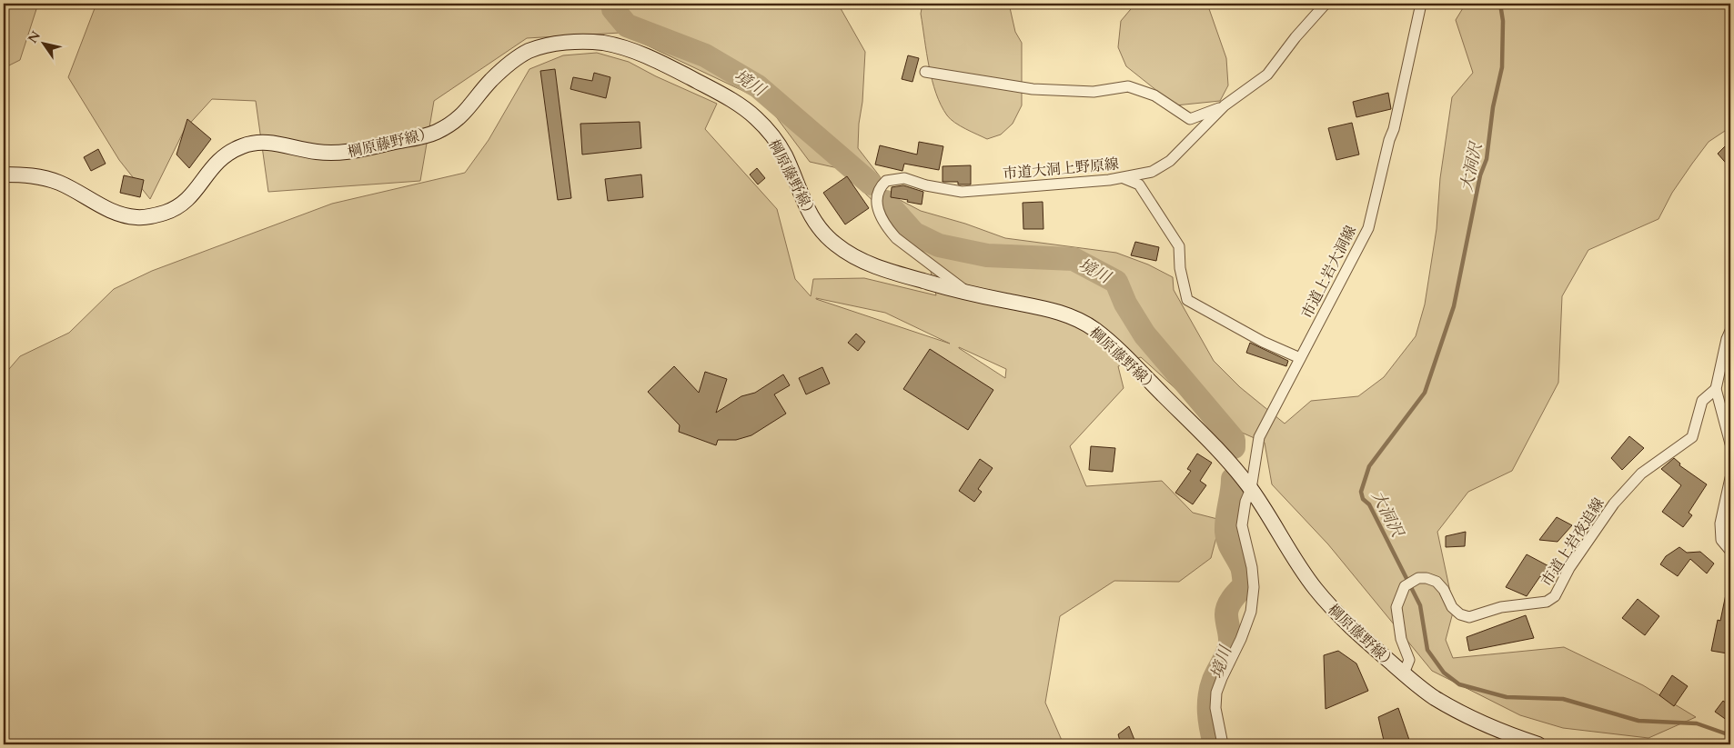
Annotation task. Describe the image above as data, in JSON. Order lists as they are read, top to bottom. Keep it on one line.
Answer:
{"streets":{"main road":["棡原藤野線）"],"street":["市道大洞上野原線","市道上岩大洞線","市道上岩夜追線"]},"crossings":[["棡原藤野線）","市道大洞上野原線"],["棡原藤野線）","市道上岩大洞線"],["棡原藤野線）","市道上岩夜追線"]],"water":["境川","大洞沢"],"north":"top left"}
